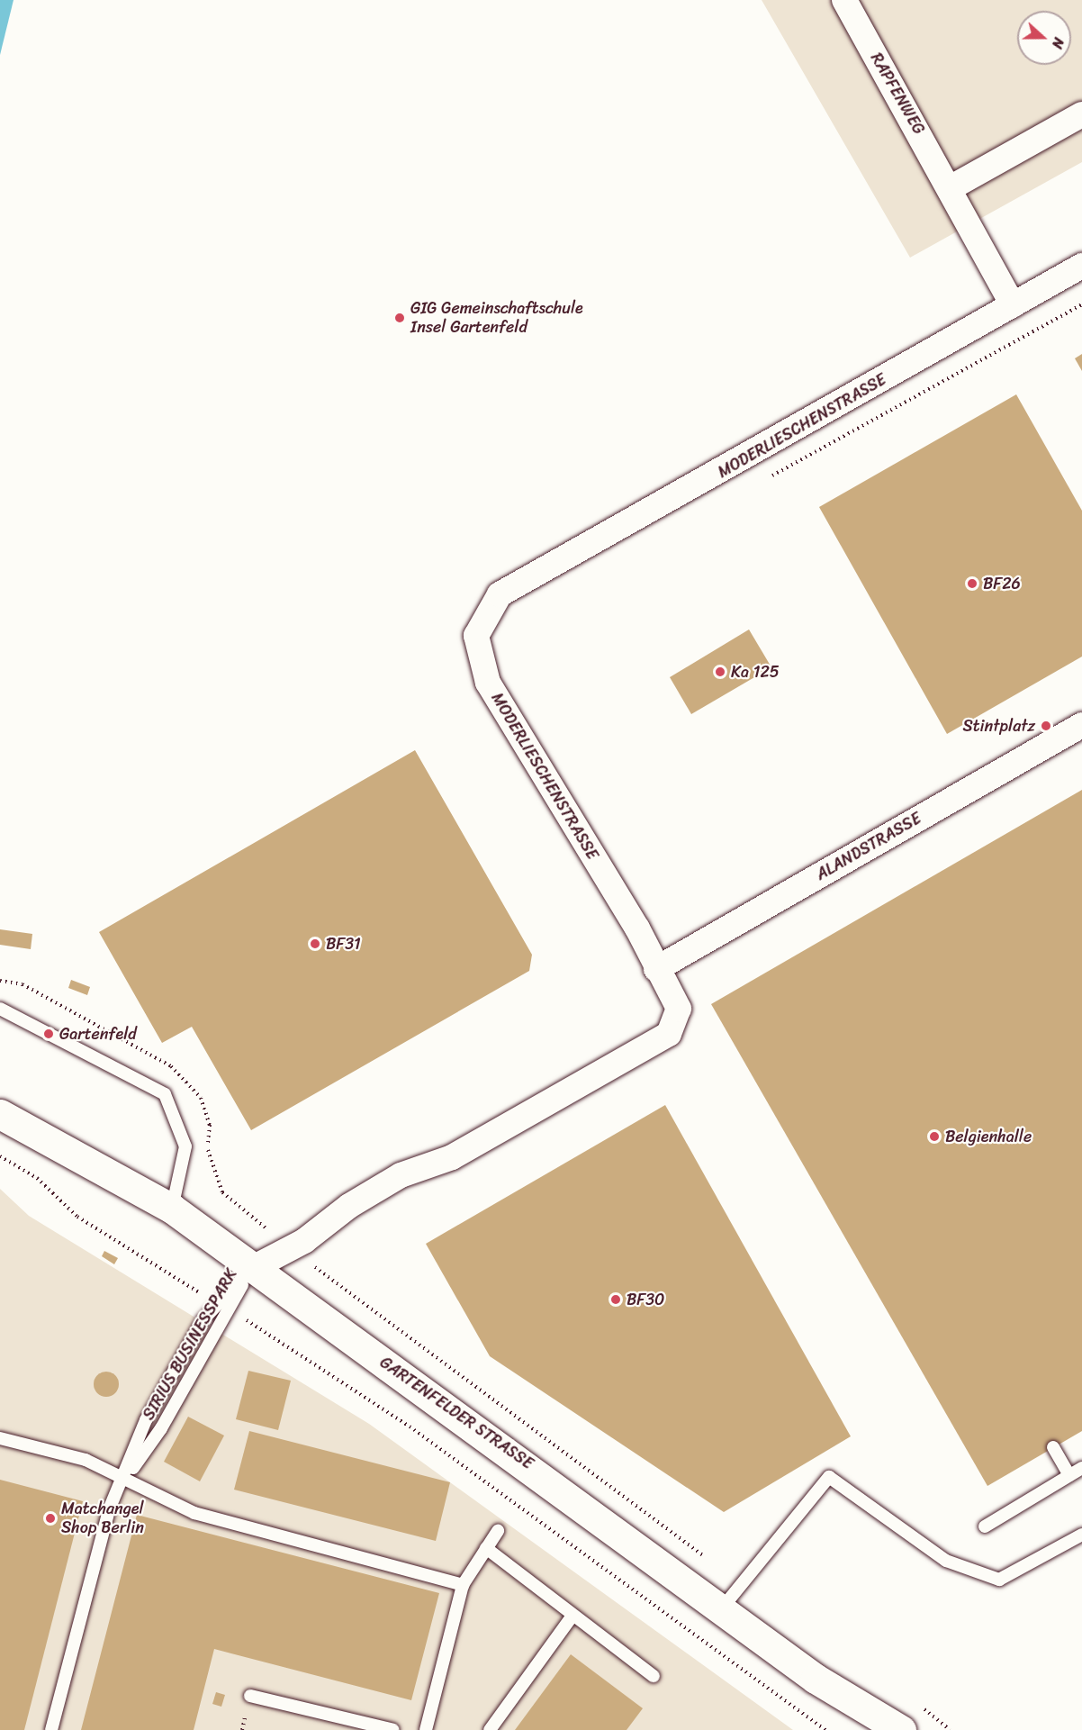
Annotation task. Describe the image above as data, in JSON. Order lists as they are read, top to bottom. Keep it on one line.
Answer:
{"streets":{"main road":["GARTENFELDER STRASSE"],"street":["RAPFENWEG","MODERLIESCHENSTRASSE","ALANDSTRASSE"],"lane":["SIRIUS BUSINESSPARK"]},"crossings":[["RAPFENWEG","MODERLIESCHENSTRASSE"],["MODERLIESCHENSTRASSE","ALANDSTRASSE"],["MODERLIESCHENSTRASSE","SIRIUS BUSINESSPARK"],["MODERLIESCHENSTRASSE","GARTENFELDER STRASSE"],["SIRIUS BUSINESSPARK","GARTENFELDER STRASSE"]],"places":["GIG Gemeinschaftschule Insel Gartenfeld","BF26","Ka 125","Stintplatz","BF31","Gartenfeld","Belgienhalle","BF30","Matchangel Shop Berlin"],"north":"right"}
